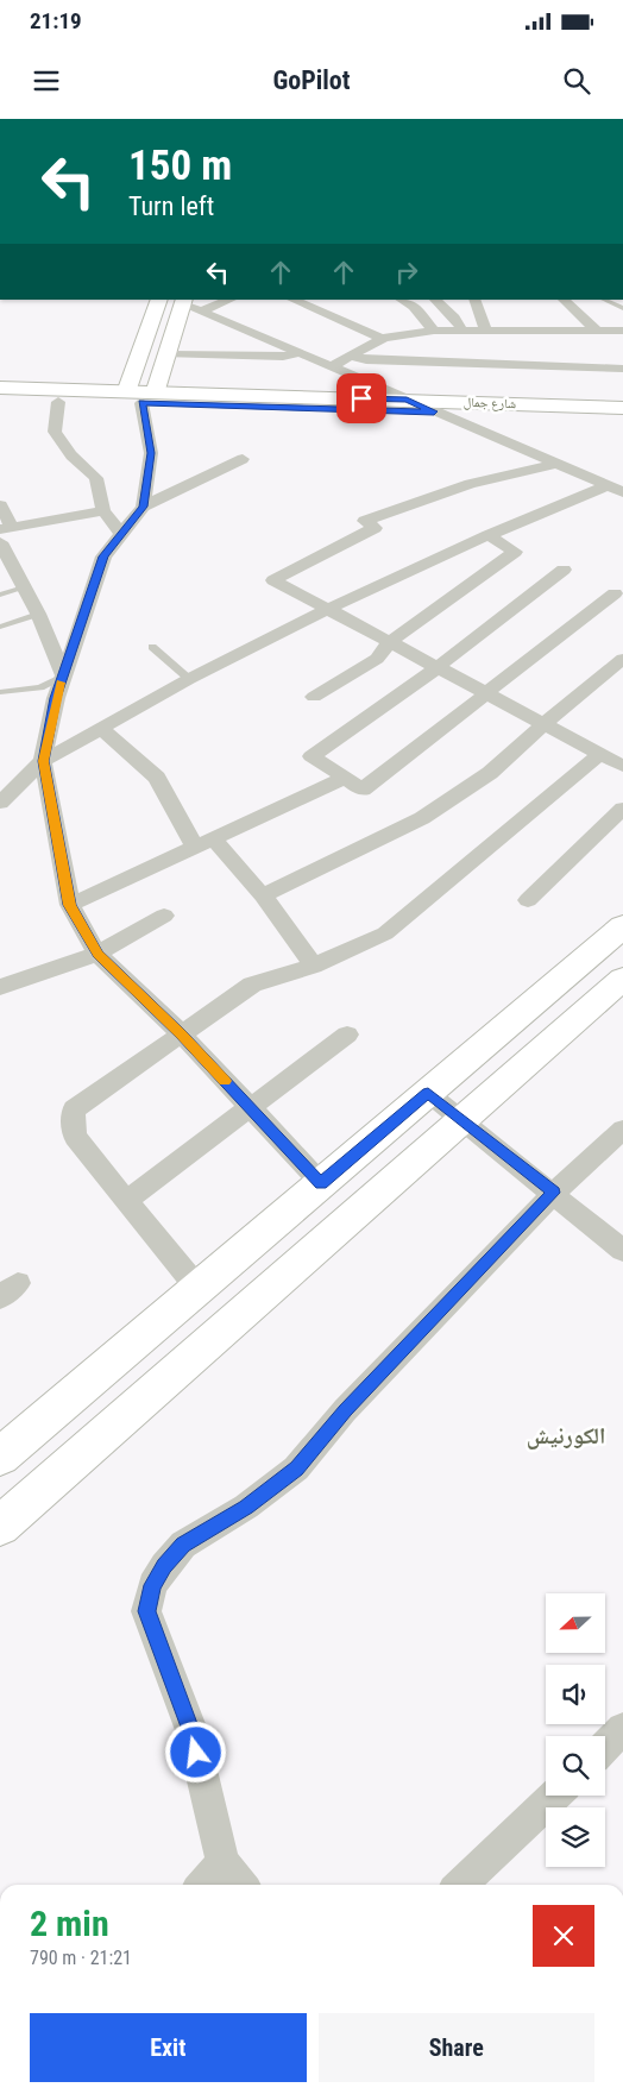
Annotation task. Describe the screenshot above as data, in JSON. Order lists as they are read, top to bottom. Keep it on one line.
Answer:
{"streets":{"main road":["شارع جمال"]},"districts":["الكورنيش"],"north":"left","page":{"status":"21:19","header":"GoPilot","turn":["150 m","Turn left"],"heading":["2 min","790 m · 21:21"],"buttons":["Exit","Share"]}}
